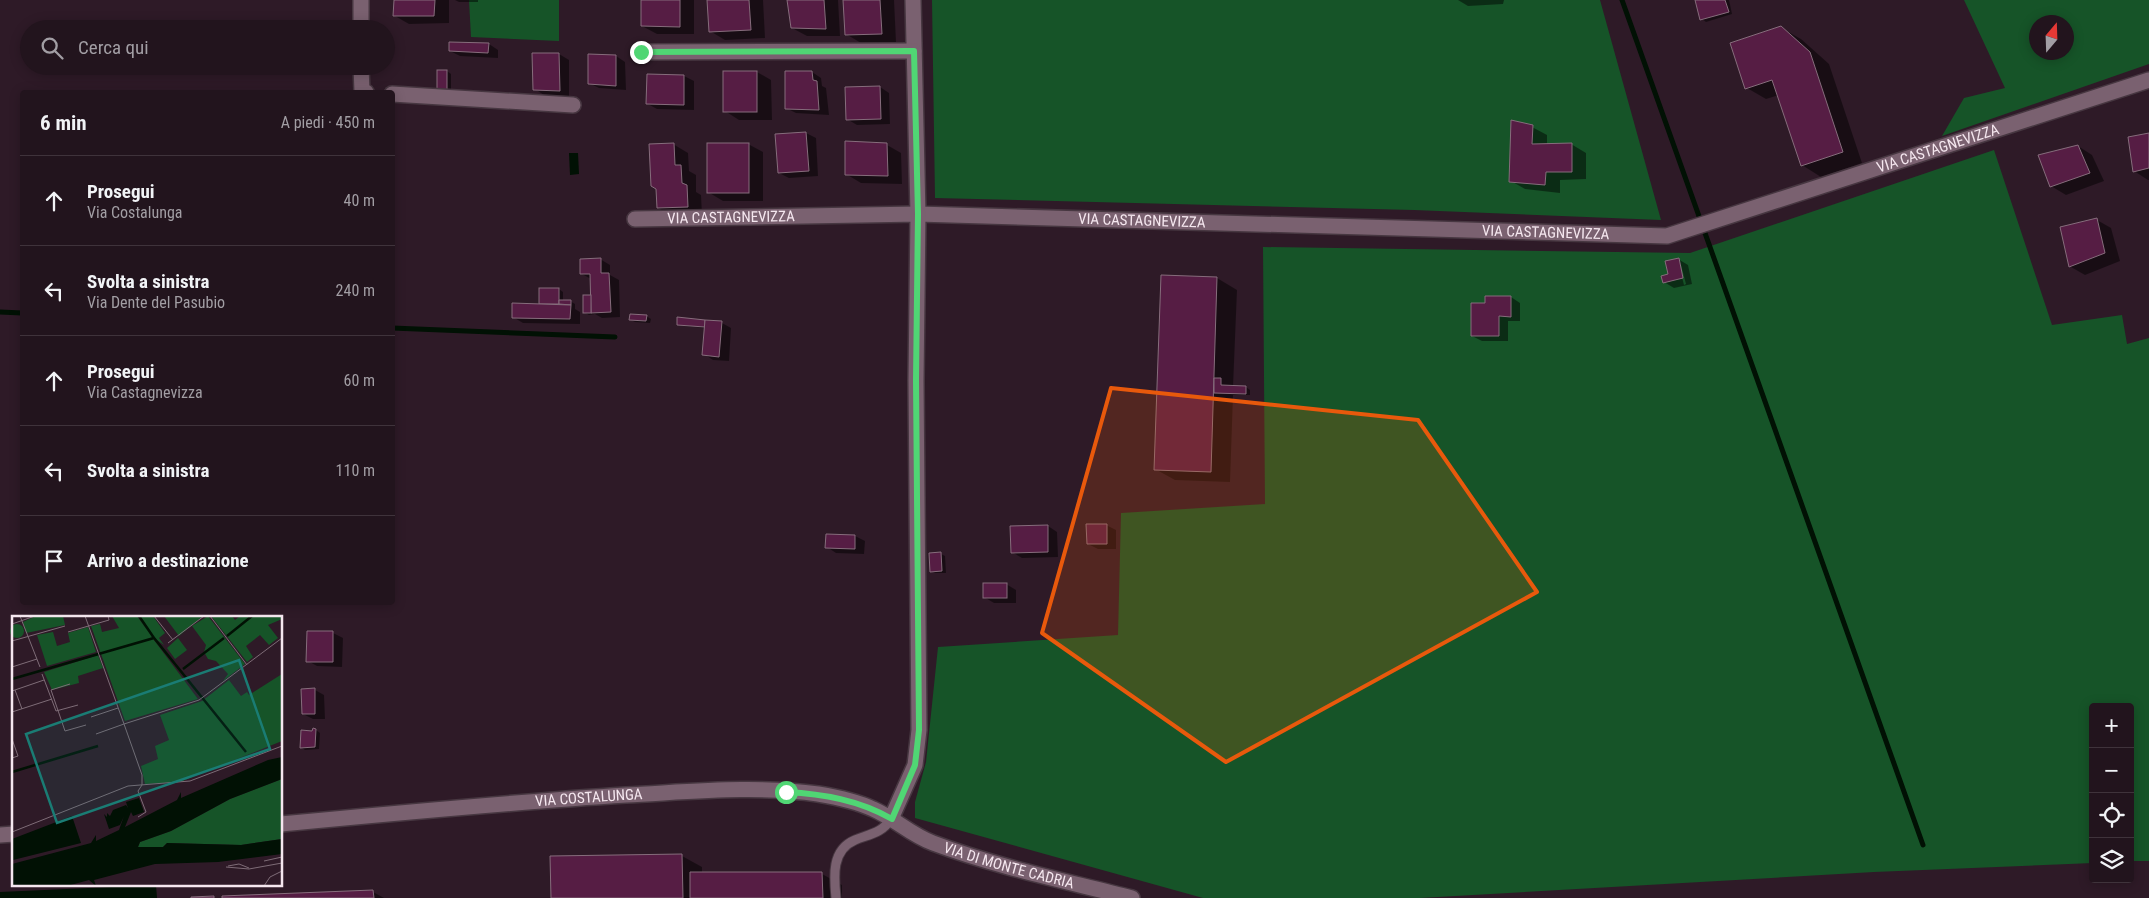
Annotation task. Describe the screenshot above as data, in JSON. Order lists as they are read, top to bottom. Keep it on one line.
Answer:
{"streets":{"street":["VIA CASTAGNEVIZZA","VIA COSTALUNGA","VIA DI MONTE CADRIA"]},"crossings":[["VIA COSTALUNGA","VIA DI MONTE CADRIA"]],"north":"top","page":{"search":"Cerca qui","heading":["6 min","A piedi · 450 m"],"list":[["Prosegui","Via Costalunga","40 m"],["Svolta a sinistra","Via Dente del Pasubio","240 m"],["Prosegui","Via Castagnevizza","60 m"],["Svolta a sinistra","110 m"],"Arrivo a destinazione"],"map_buttons":["+","−"]}}
